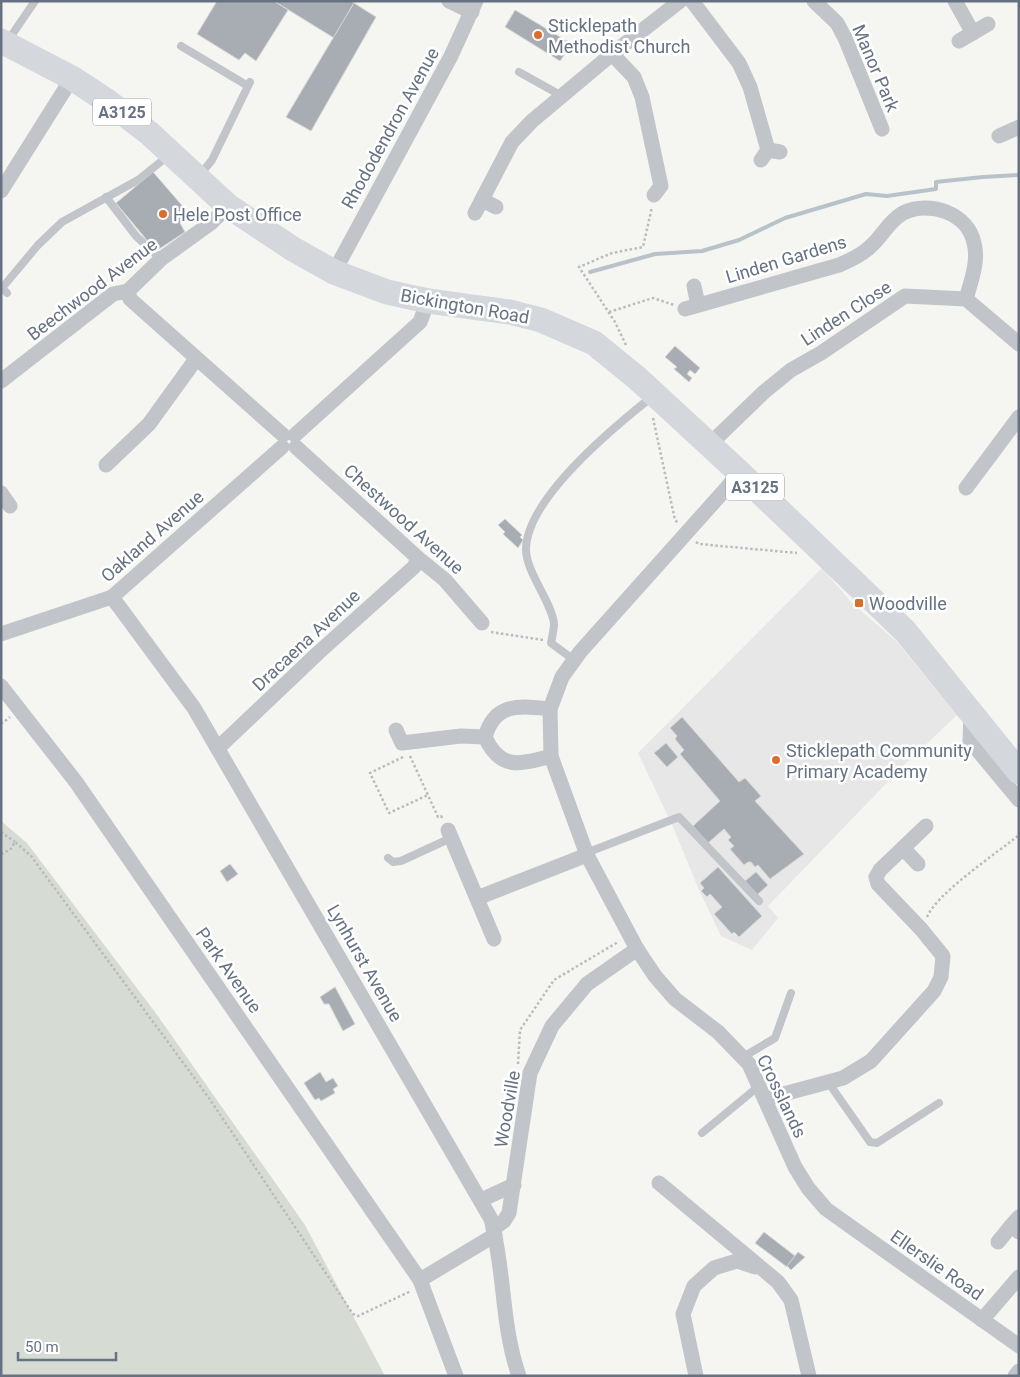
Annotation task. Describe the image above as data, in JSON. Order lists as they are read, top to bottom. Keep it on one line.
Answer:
{"streets":{"main road":["A3125","Bickington Road"],"street":["Manor Park","Rhododendron Avenue","Linden Gardens","Beechwood Avenue","Linden Close","Chestwood Avenue","Oakland Avenue","Dracaena Avenue","Lynhurst Avenue","Park Avenue","Crosslands","Woodville","Ellerslie Road"]},"crossings":[["Rhododendron Avenue","Bickington Road"],["Linden Gardens","Linden Close"],["Beechwood Avenue","Bickington Road"],["Beechwood Avenue","Chestwood Avenue"],["Bickington Road","Linden Close"],["Bickington Road","Oakland Avenue"],["Chestwood Avenue","Oakland Avenue"],["Chestwood Avenue","Dracaena Avenue"],["Oakland Avenue","Lynhurst Avenue"],["Dracaena Avenue","Lynhurst Avenue"],["Lynhurst Avenue","Woodville"],["Crosslands","Woodville"],["Crosslands","Ellerslie Road"]],"places":{"other":["Sticklepath Methodist Church","Hele Post Office","Sticklepath Community Primary Academy"],"transit":["Woodville"]},"scale_bar":"50 m"}
